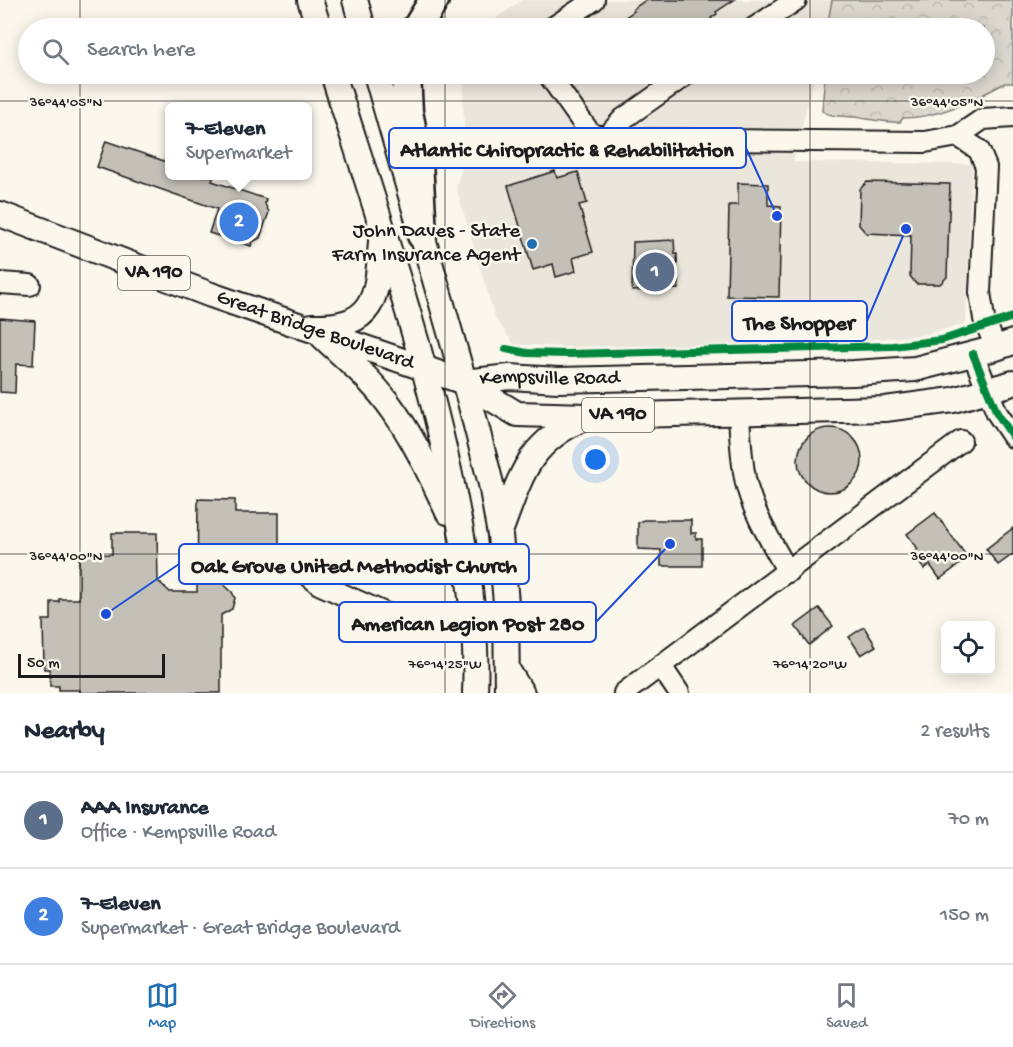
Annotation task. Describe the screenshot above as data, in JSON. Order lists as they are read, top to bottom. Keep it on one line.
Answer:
{"streets":{"main road":["VA 190","Great Bridge Boulevard","Kempsville Road"]},"crossings":[["Great Bridge Boulevard","Kempsville Road"]],"places":["Atlantic Chiropractic & Rehabilitation","The Shopper","John Daves - State Farm Insurance Agent","American Legion Post 280","Oak Grove United Methodist Church"],"scale_bar":"50 m","page":{"search":"Search here","popup":["7-Eleven","Supermarket"],"pins":["2","1"],"scale":"50 m","heading":["Nearby","2 results"],"list":[{"mark":"1","name":"AAA Insurance","note":"Office · Kempsville Road","value":"70 m"},{"mark":"2","name":"7-Eleven","note":"Supermarket · Great Bridge Boulevard","value":"150 m"}],"nav":["Map","Directions","Saved"]},"coordinates":["36°44'05\"N","36°44'00\"N","76°14'25\"W","76°14'20\"W"]}
